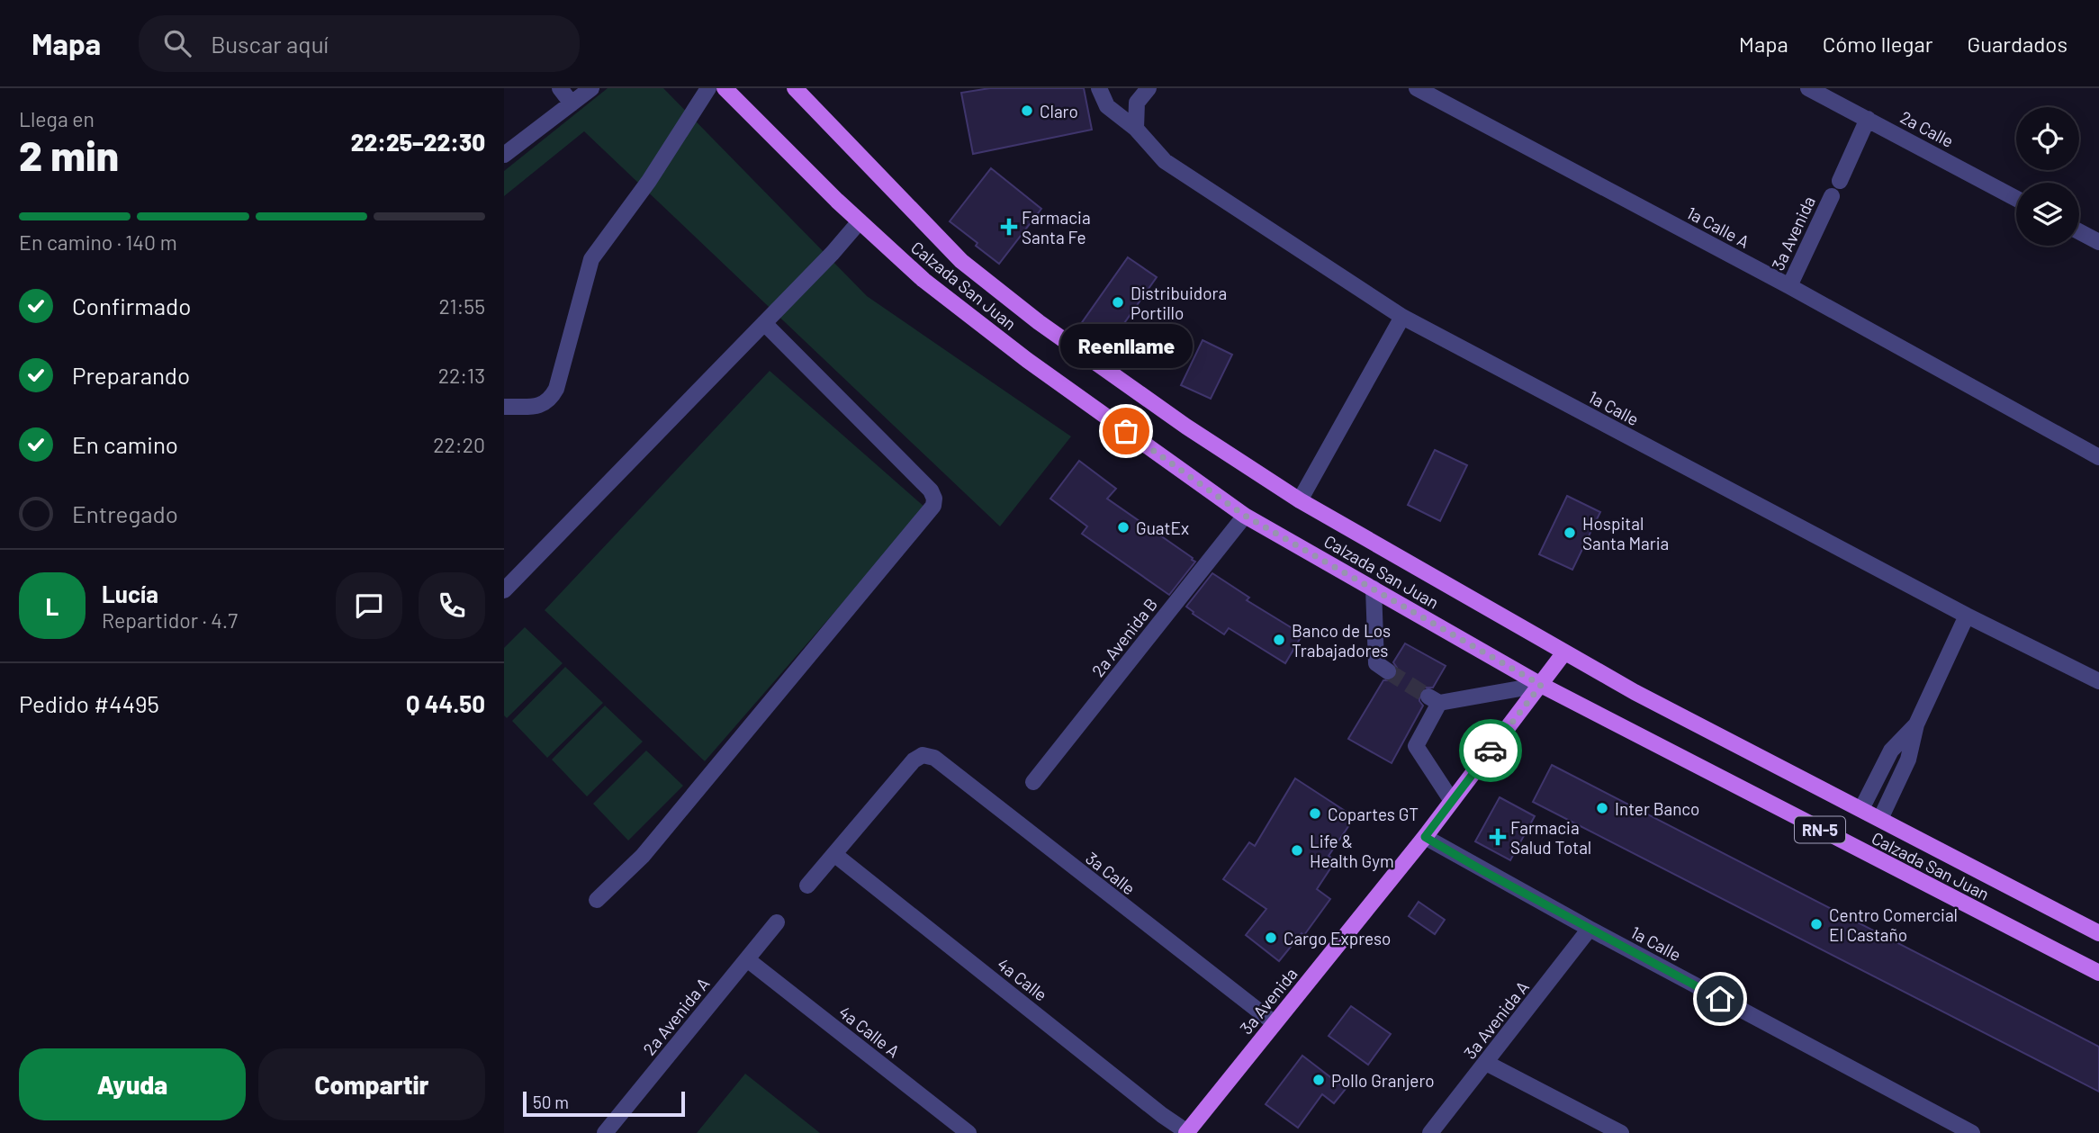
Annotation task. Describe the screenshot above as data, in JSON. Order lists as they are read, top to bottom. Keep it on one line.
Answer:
{"streets":{"main road":["3a Avenida","Calzada San Juan","RN-5"],"street":["2a Calle","1a Calle A","1a Calle","2a Avenida B","3a Calle","4a Calle","2a Avenida A","3a Avenida A","4a Calle A"]},"crossings":[["1a Calle A","3a Avenida"],["3a Avenida","Calzada San Juan"],["3a Avenida","1a Calle"],["3a Avenida","3a Calle"],["3a Avenida","4a Calle"],["Calzada San Juan","2a Avenida B"],["1a Calle","3a Avenida A"],["3a Calle","4a Calle"],["2a Avenida A","4a Calle A"]],"places":{"other":["Claro","Distribuidora Portillo","Reenllame","GuatEx","Hospital Santa Maria","Banco de Los Trabajadores","Inter Banco","Copartes GT","Life & Health Gym","Centro Comercial El Castaño","Cargo Expreso","Pollo Granjero"],"health":["Farmacia Santa Fe","Farmacia Salud Total"]},"scale_bar":"50 m","page":{"header":"Mapa","search":"Buscar aquí","nav":["Mapa","Cómo llegar","Guardados"],"heading":["2 min","Llega en","22:25–22:30"],"panel":["Lucía","Repartidor · 4.7","Pedido #4495","Q 44.50"],"bar":"En camino · 140 m","list":[["Confirmado","21:55"],["Preparando","22:13"],["En camino","22:20"],"Entregado"],"bubble":"Reenllame","round":"L","buttons":["Ayuda","Compartir"],"scale":"50 m"}}
